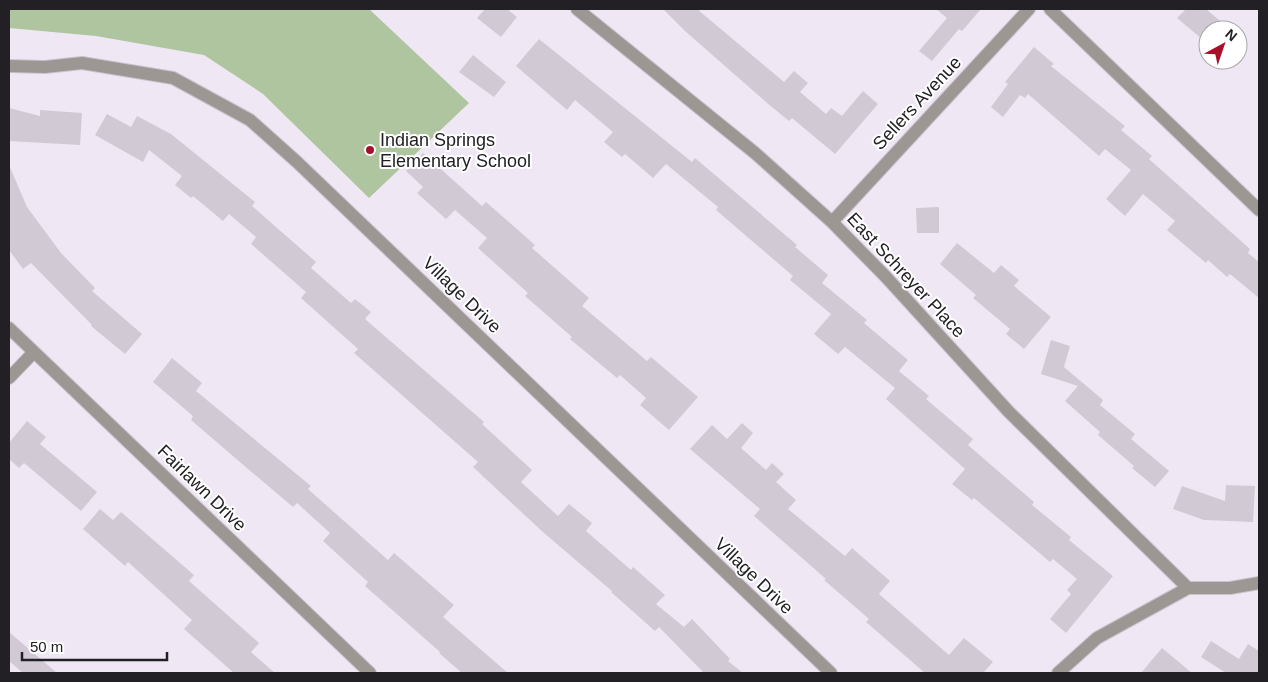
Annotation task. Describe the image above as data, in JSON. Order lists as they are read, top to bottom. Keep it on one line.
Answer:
{"streets":{"street":["Sellers Avenue","East Schreyer Place","Village Drive","Fairlawn Drive"]},"crossings":[["Sellers Avenue","East Schreyer Place"]],"places":["Indian Springs Elementary School"],"scale_bar":"50 m","north":"top right"}
